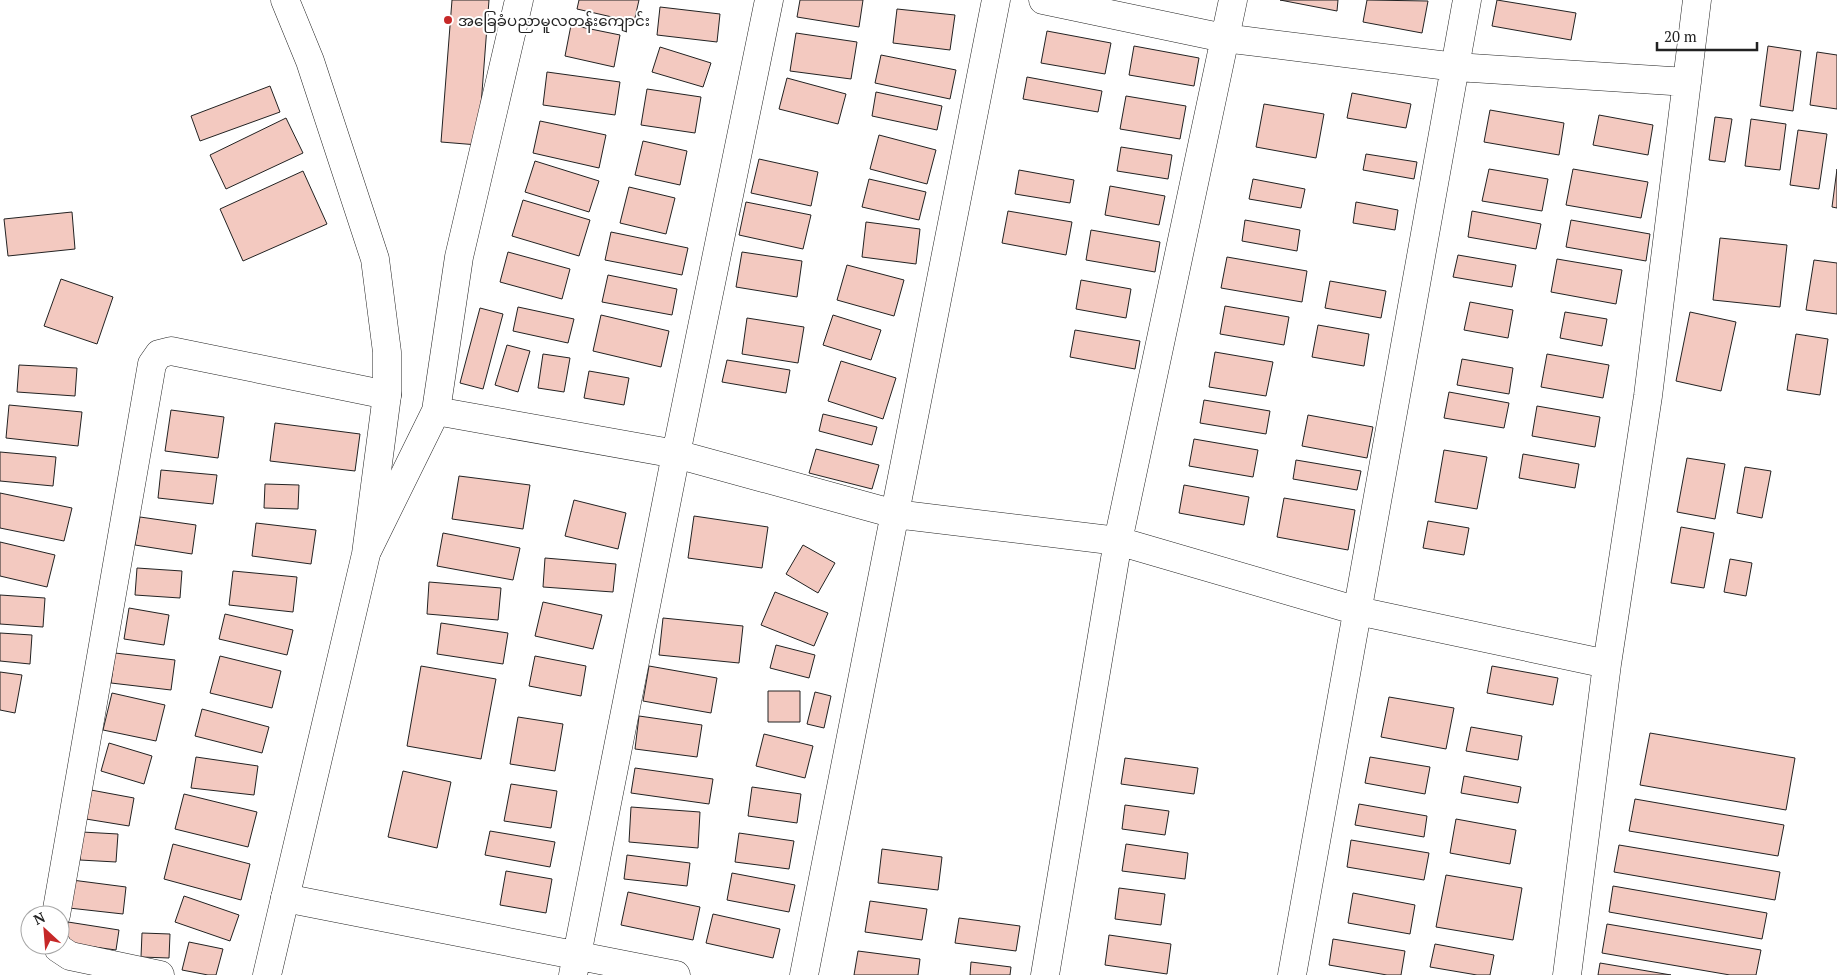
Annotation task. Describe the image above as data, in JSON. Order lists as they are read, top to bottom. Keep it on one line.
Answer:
{"places":["အခြေခံပညာမူလတန်းကျောင်း"],"scale_bar":"20 m","north":"top left"}
